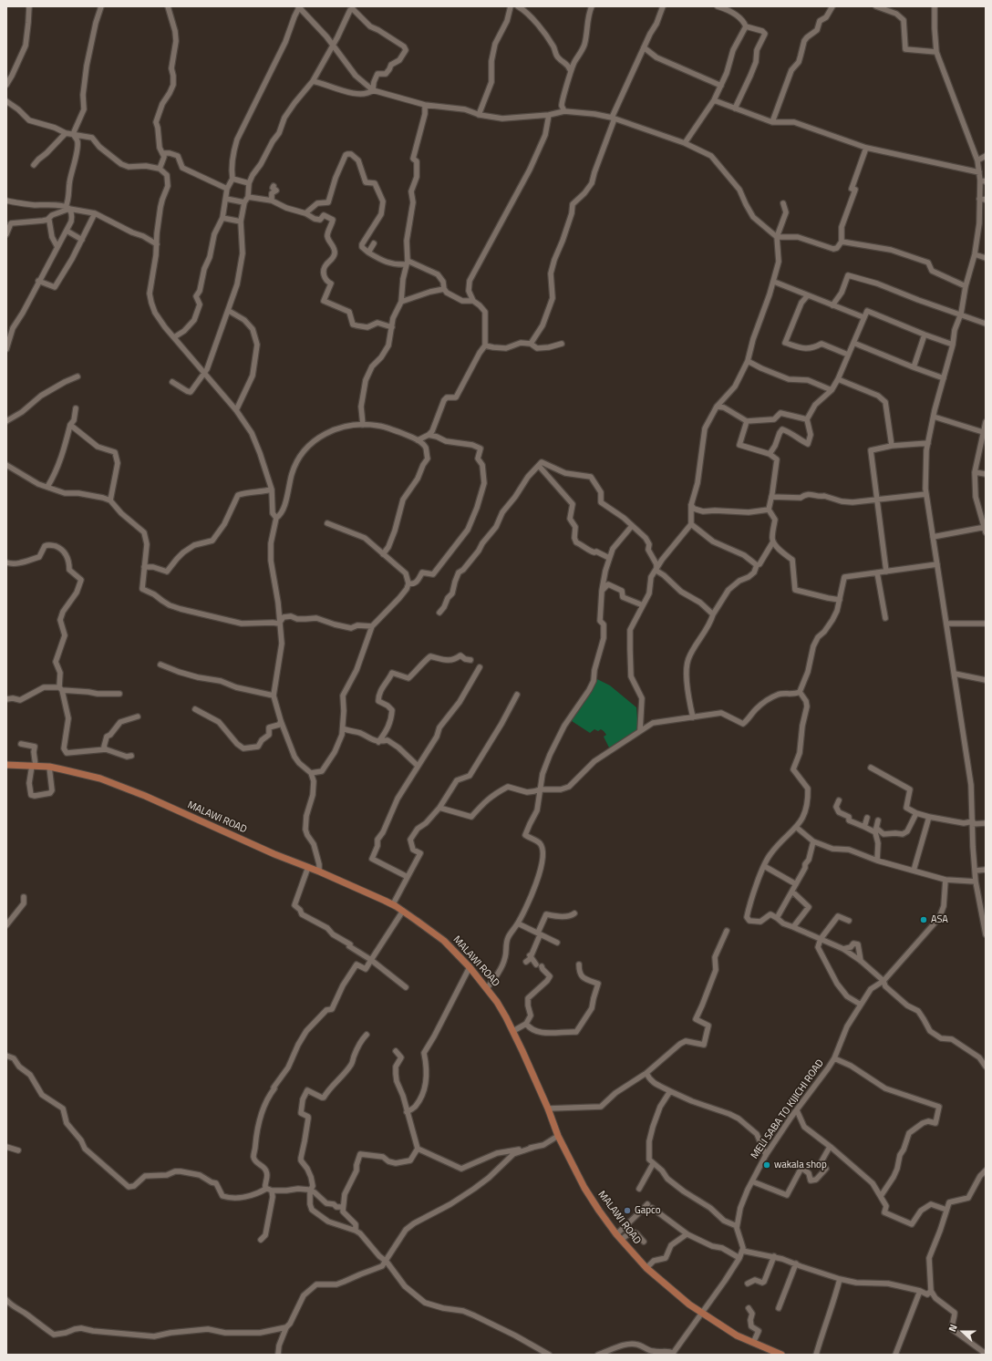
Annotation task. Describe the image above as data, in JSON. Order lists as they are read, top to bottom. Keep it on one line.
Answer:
{"streets":{"main road":["MALAWI ROAD"],"street":["MELI SABA TO KIJICHI ROAD"]},"places":["ASA","wakala shop","Gapco"],"north":"left"}
